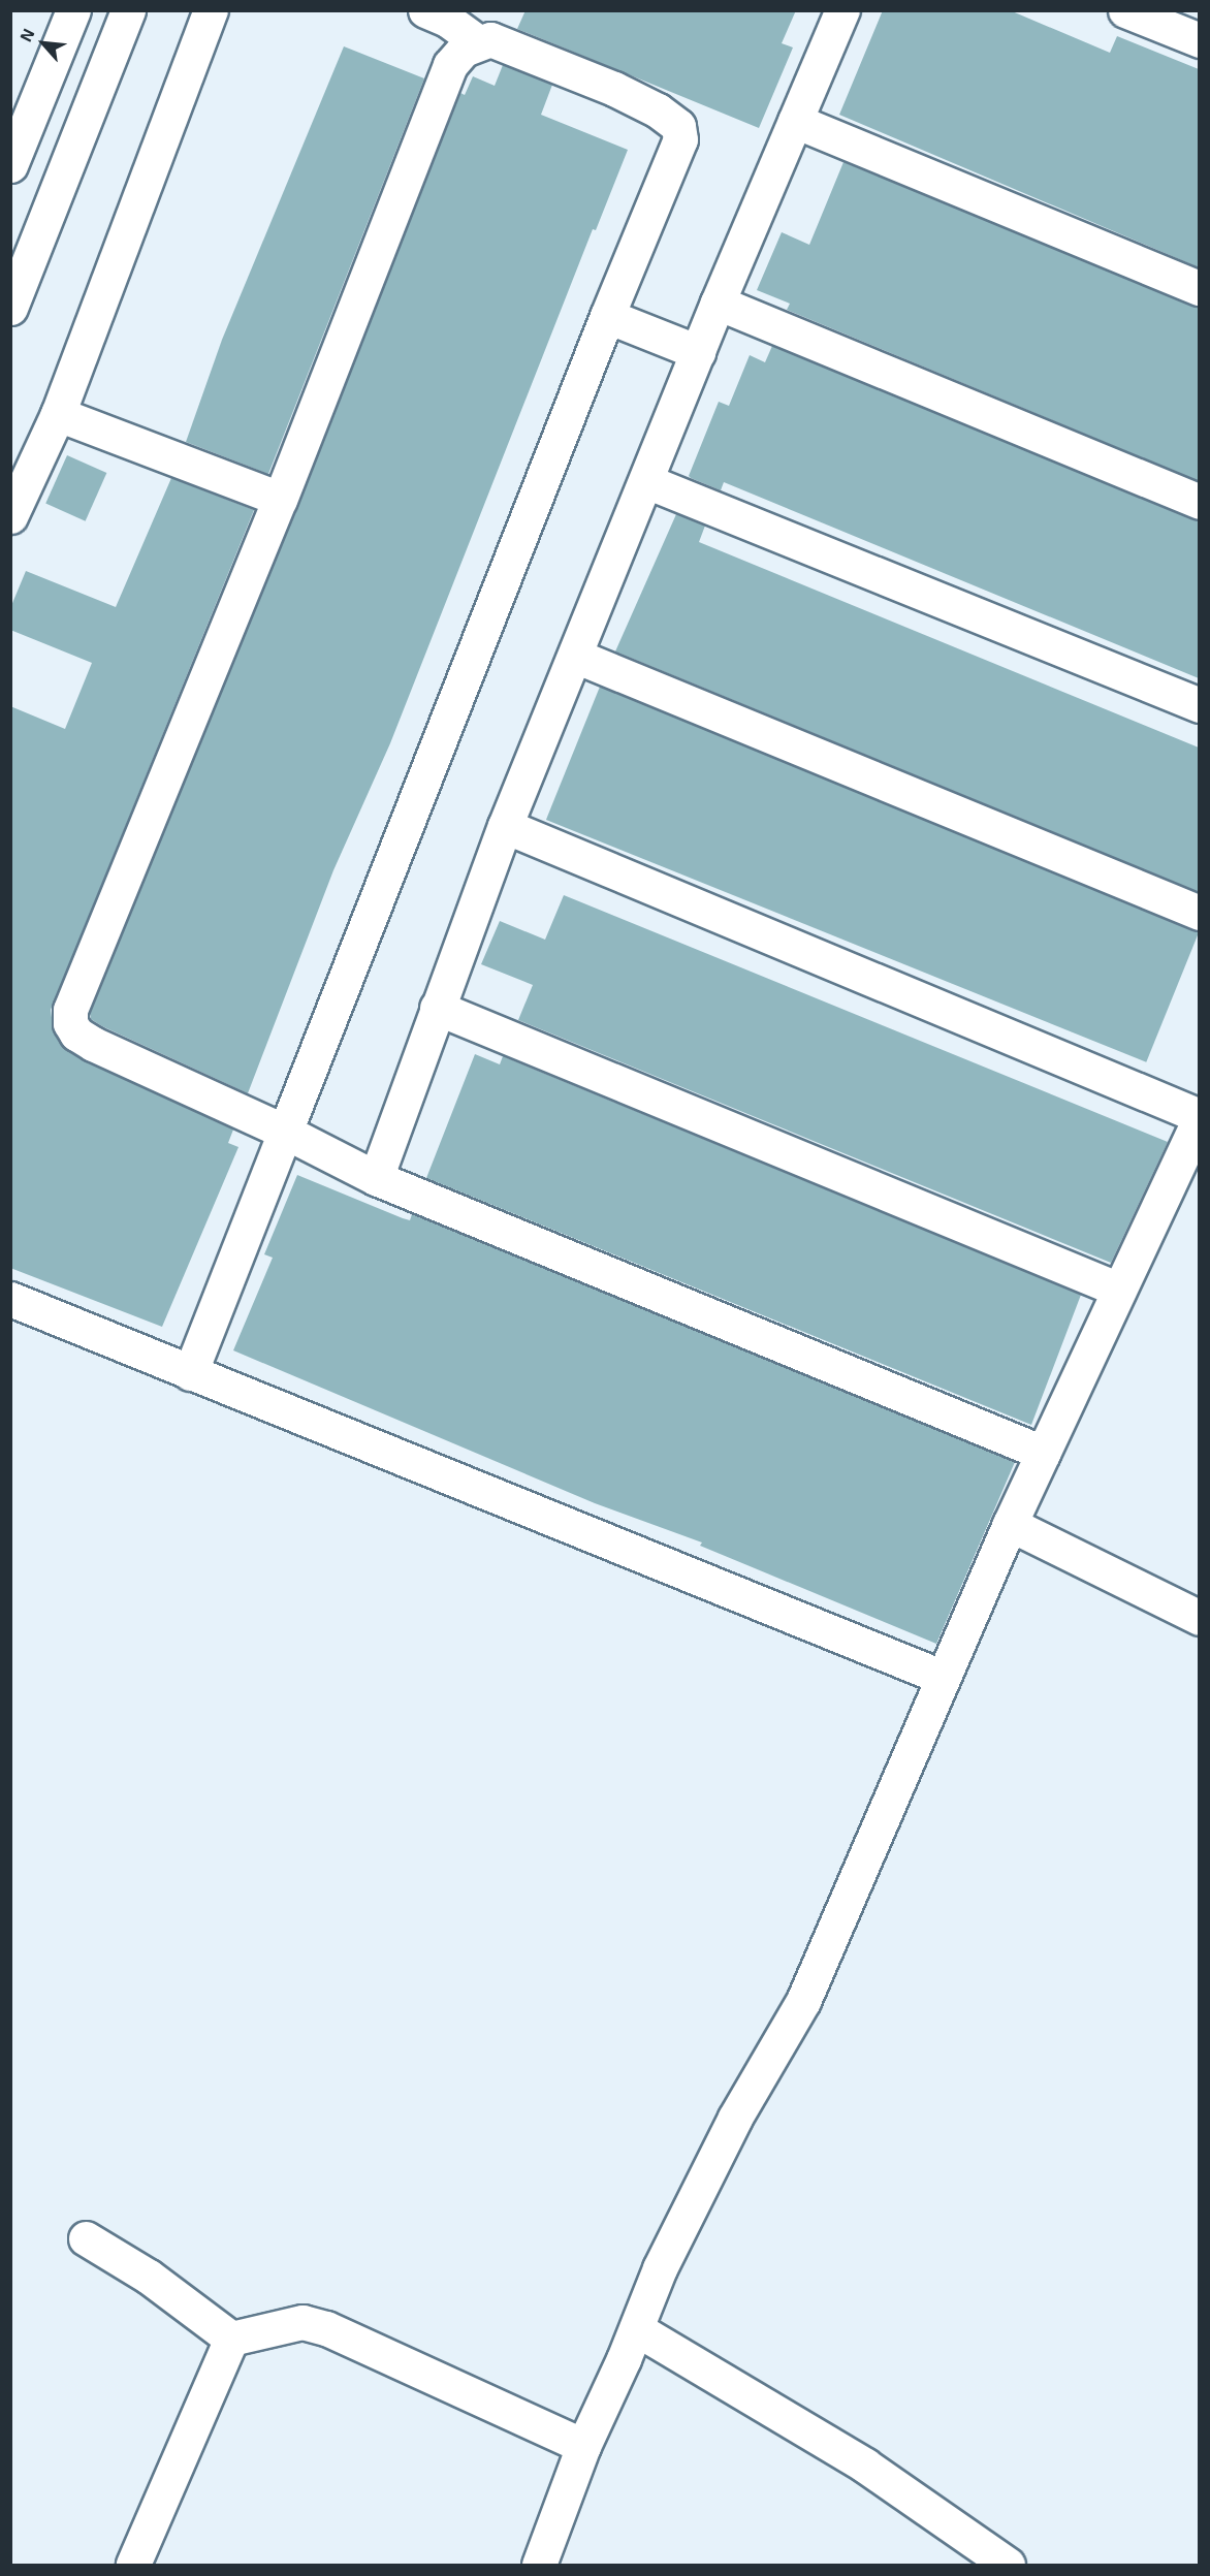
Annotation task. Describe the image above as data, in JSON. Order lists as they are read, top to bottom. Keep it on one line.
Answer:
{"north":"top left"}
